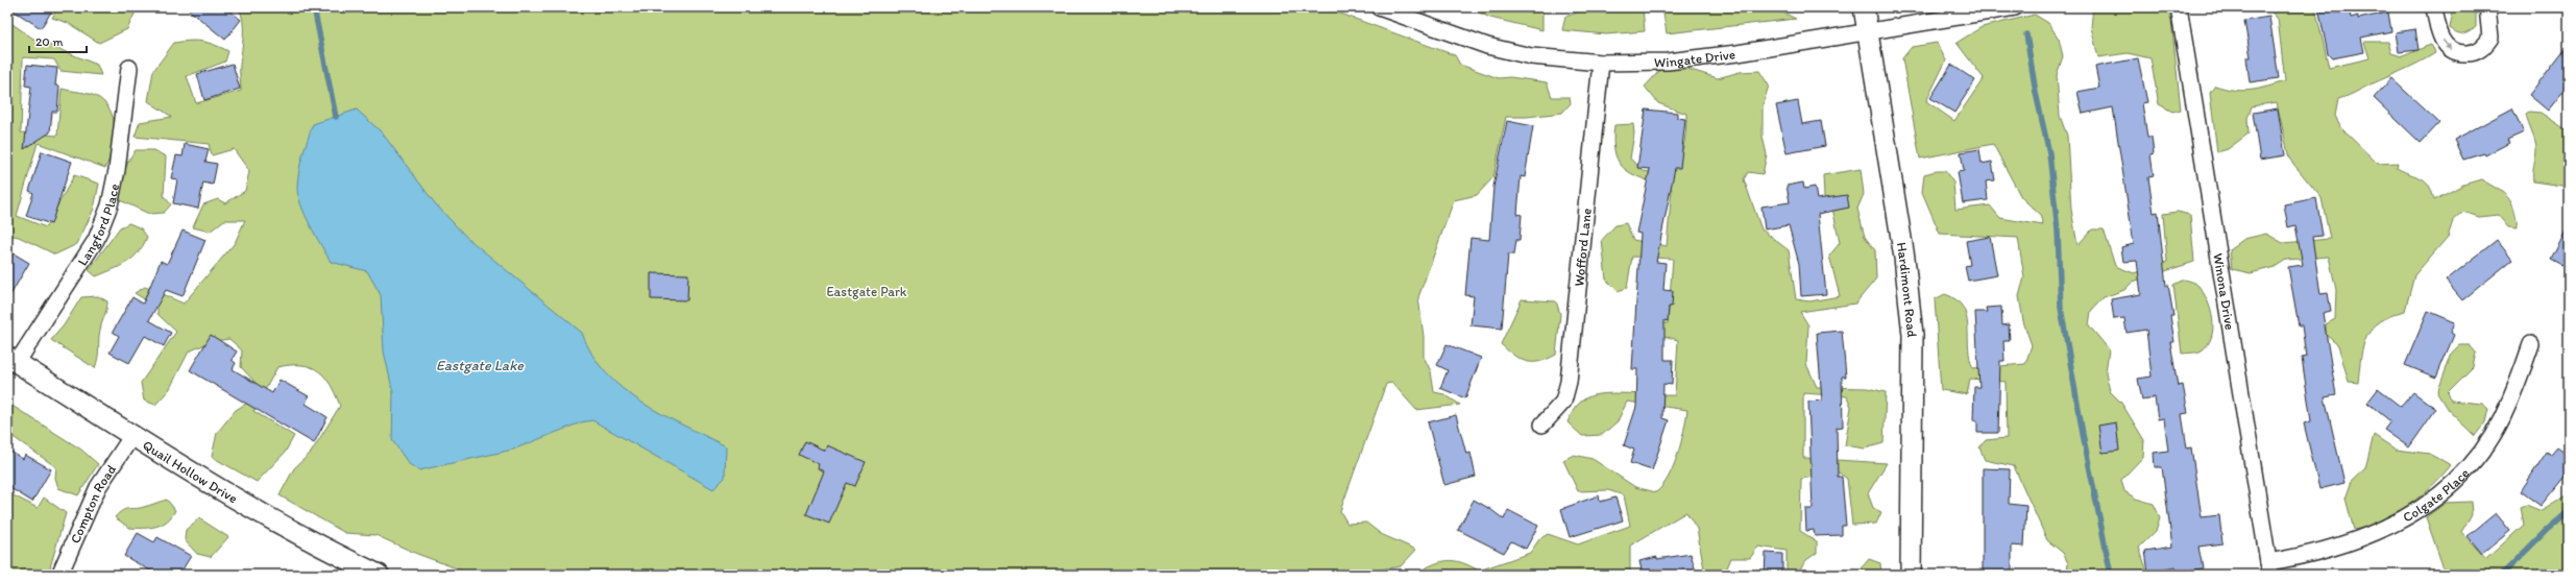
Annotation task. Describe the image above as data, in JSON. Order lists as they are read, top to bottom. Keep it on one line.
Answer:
{"streets":{"street":["Wingate Drive","Langford Place","Wofford Lane","Hardimont Road","Winona Drive","Quail Hollow Drive","Colgate Place","Compton Road"]},"crossings":[["Wingate Drive","Wofford Lane"],["Wingate Drive","Hardimont Road"],["Langford Place","Quail Hollow Drive"],["Winona Drive","Colgate Place"],["Quail Hollow Drive","Compton Road"]],"water":["Eastgate Lake"],"parks":["Eastgate Park"],"scale_bar":"20 m"}
